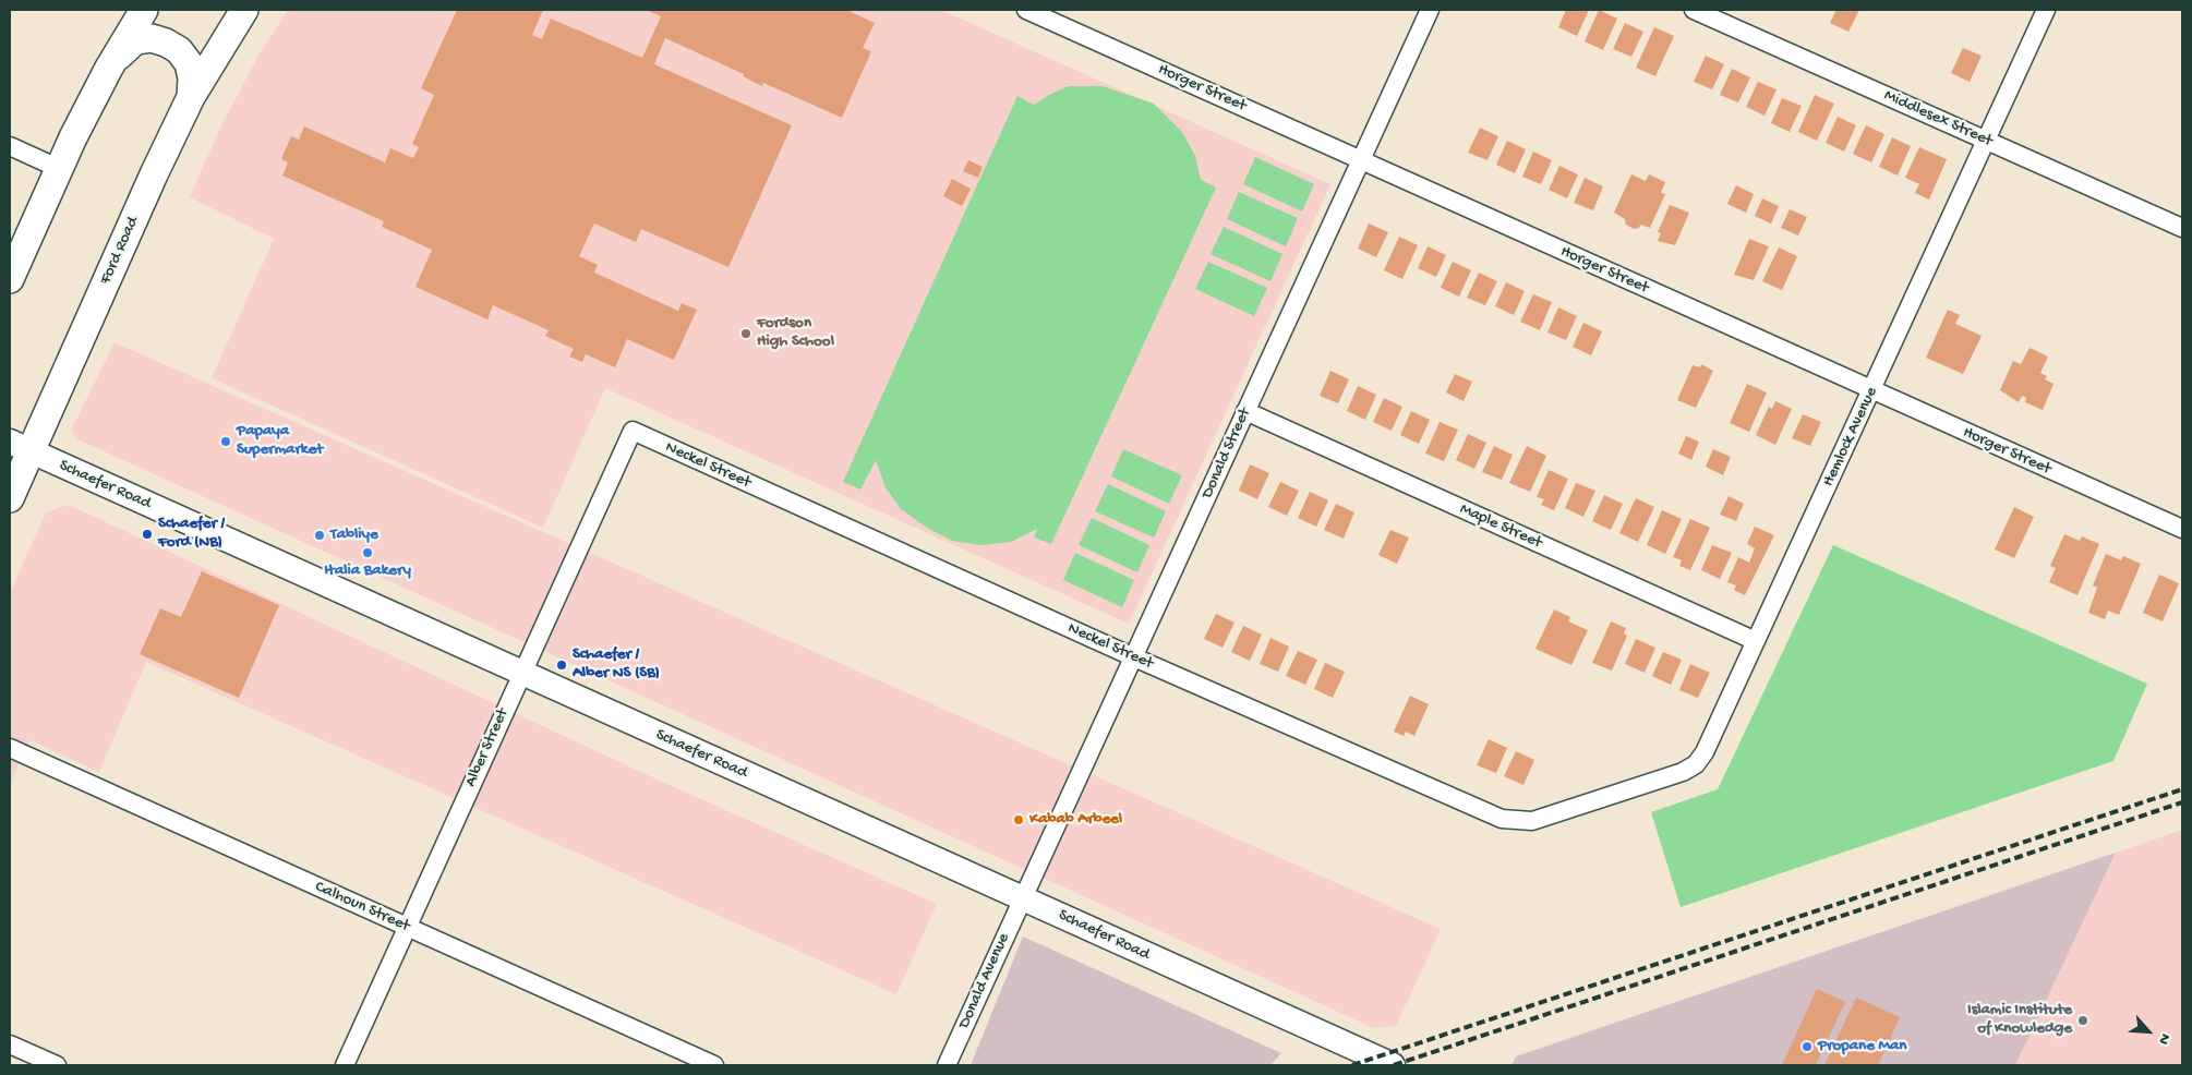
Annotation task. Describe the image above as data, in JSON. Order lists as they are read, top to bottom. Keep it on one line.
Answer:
{"streets":{"main road":["Ford Road","Schaefer Road"],"street":["Horger Street","Middlesex Street","Hemlock Avenue","Donald Street","Neckel Street","Maple Street","Alber Street","Calhoun Street","Donald Avenue"]},"crossings":[["Horger Street","Hemlock Avenue"],["Horger Street","Donald Street"],["Middlesex Street","Hemlock Avenue"],["Ford Road","Schaefer Road"],["Hemlock Avenue","Neckel Street"],["Hemlock Avenue","Maple Street"],["Donald Street","Neckel Street"],["Donald Street","Schaefer Road"],["Donald Street","Maple Street"],["Donald Street","Donald Avenue"],["Neckel Street","Alber Street"],["Schaefer Road","Alber Street"],["Schaefer Road","Donald Avenue"],["Alber Street","Calhoun Street"]],"places":["Fordson High School","Papaya Supermarket","Schaefer / Ford (NB)","Tabliye","Italia Bakery","Schaefer / Alber NS (SB)","Kabab Arbeel","Islamic Institute of Knowledge","Propane Man"],"north":"bottom right"}
